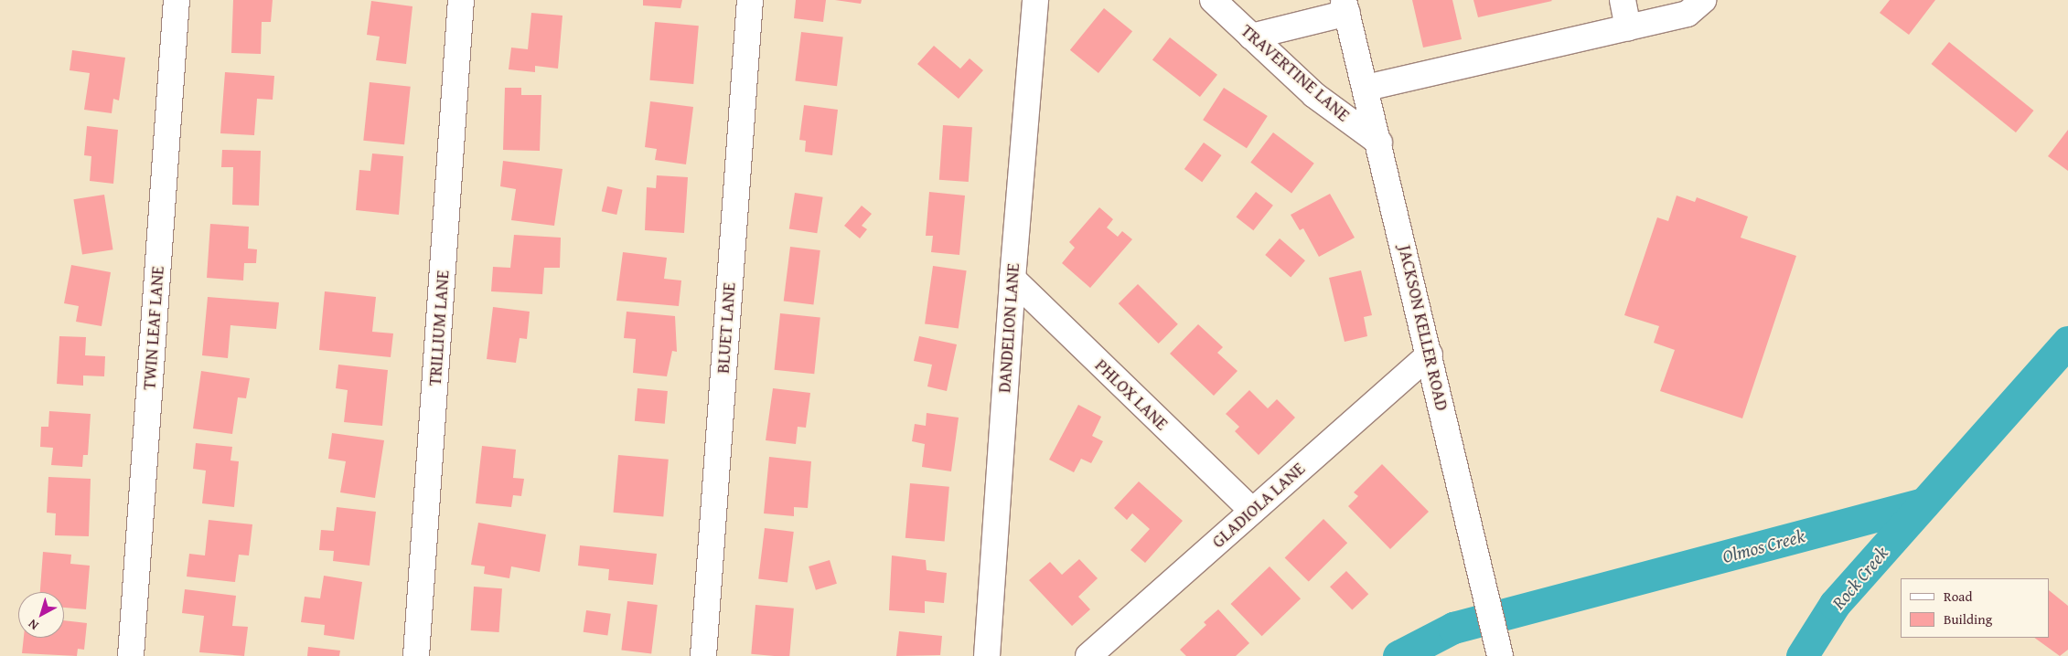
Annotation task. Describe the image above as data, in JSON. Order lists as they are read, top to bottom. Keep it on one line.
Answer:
{"streets":{"street":["TRAVERTINE LANE","TWIN LEAF LANE","TRILLIUM LANE","BLUET LANE","DANDELION LANE","JACKSON KELLER ROAD","PHLOX LANE","GLADIOLA LANE"]},"crossings":[["TRAVERTINE LANE","JACKSON KELLER ROAD"],["DANDELION LANE","PHLOX LANE"],["JACKSON KELLER ROAD","GLADIOLA LANE"],["PHLOX LANE","GLADIOLA LANE"]],"water":["Olmos Creek","Rock Creek"],"legend":["Road","Building"],"north":"bottom left"}
